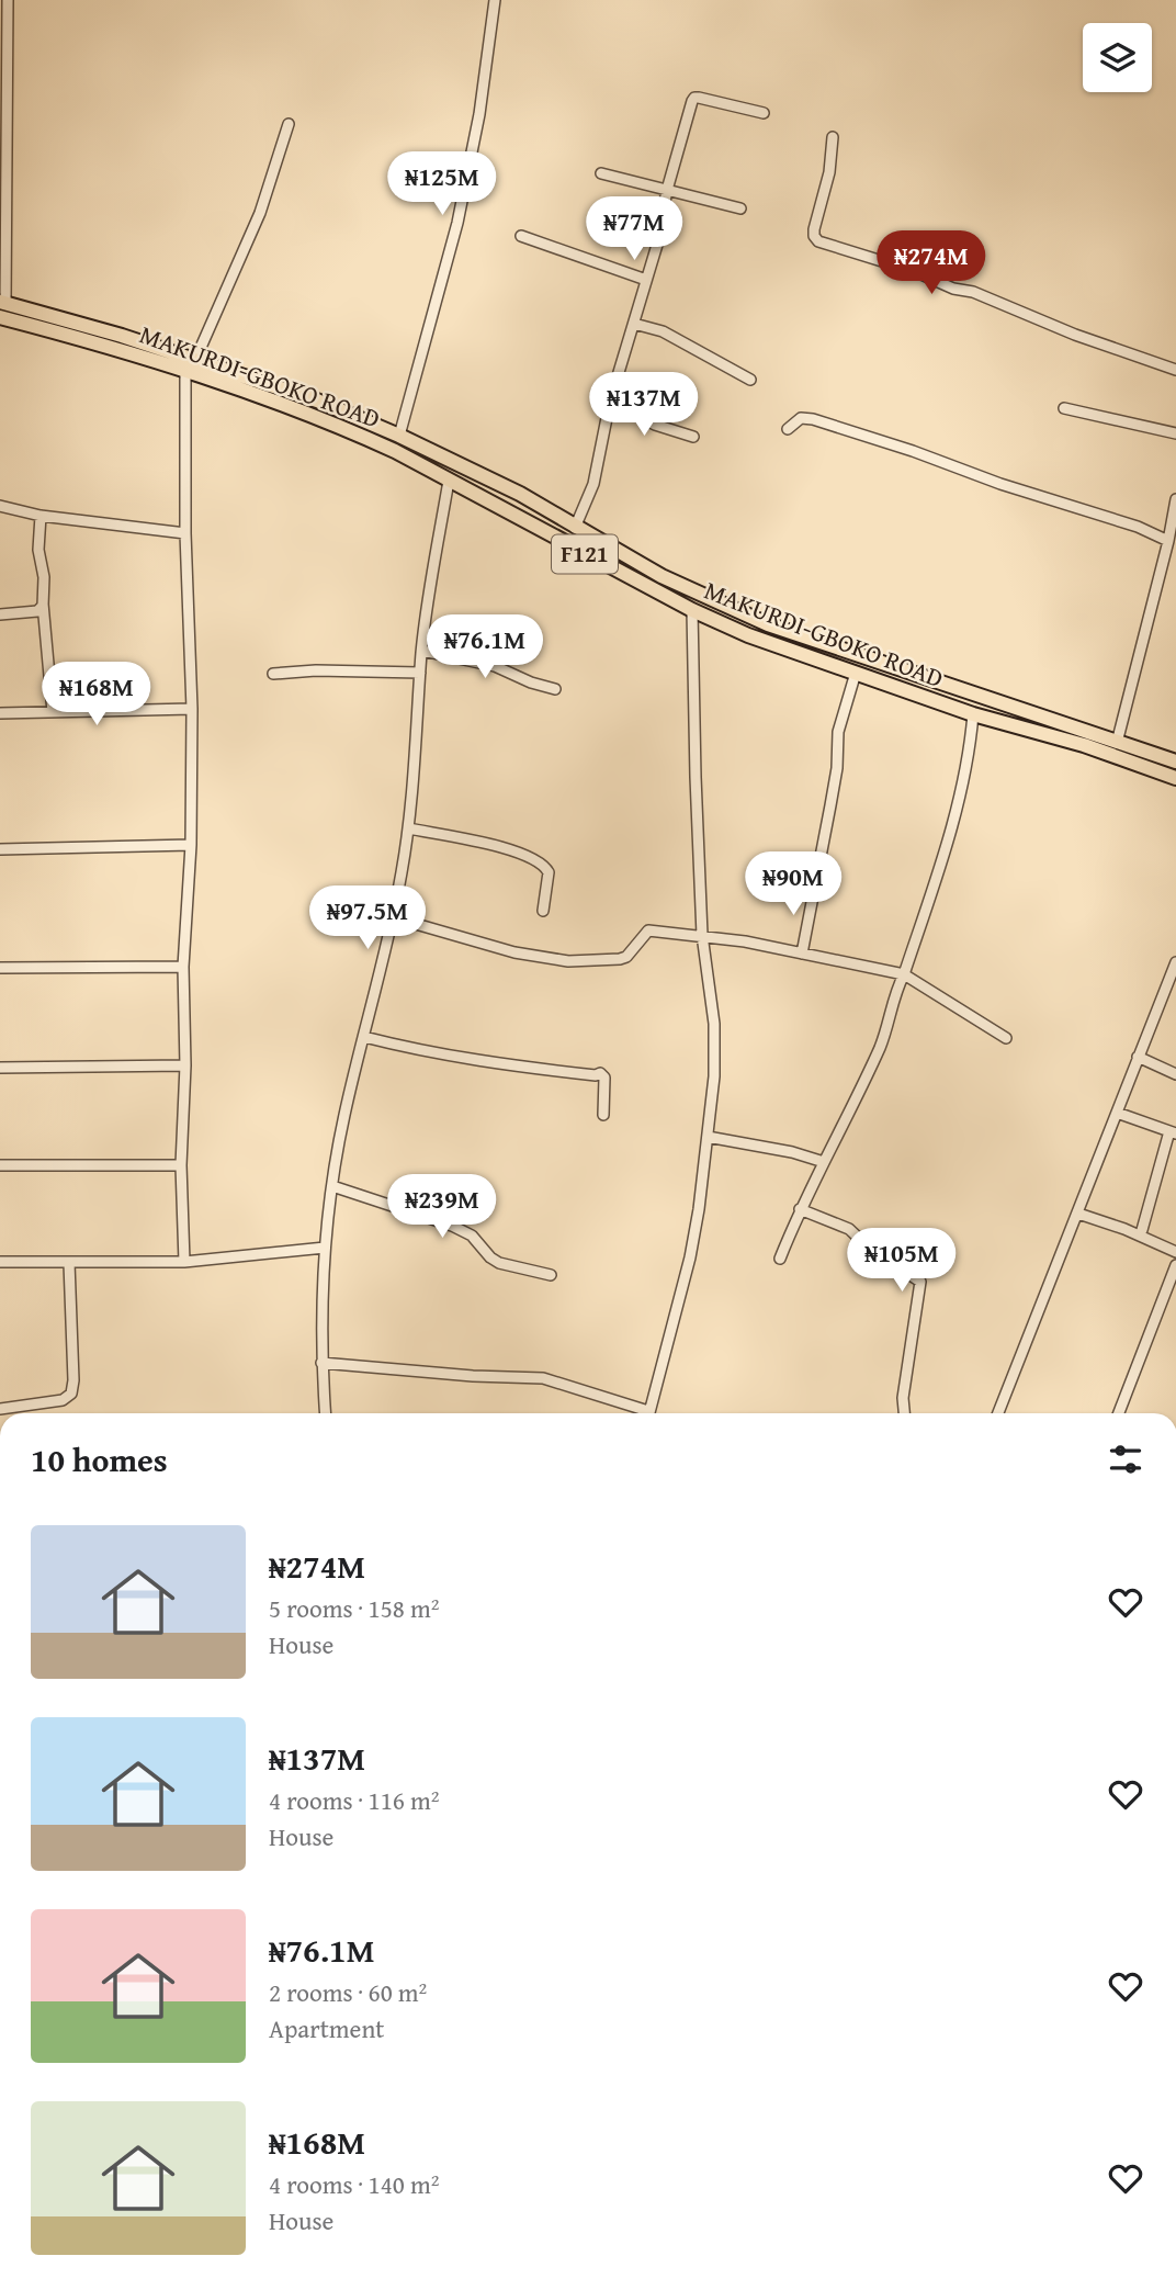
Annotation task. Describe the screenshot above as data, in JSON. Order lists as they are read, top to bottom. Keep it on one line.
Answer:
{"streets":{"main road":["MAKURDI-GBOKO ROAD","F121"]},"page":{"price":["₦125M","₦77M","₦274M","₦137M","₦76.1M","₦168M","₦90M","₦97.5M","₦239M","₦105M"],"heading":"10 homes","list":[{"name":"₦274M","note":"5 rooms · 158 m² · House"},{"name":"₦137M","note":"4 rooms · 116 m² · House"},{"name":"₦76.1M","note":"2 rooms · 60 m² · Apartment"},{"name":"₦168M","note":"4 rooms · 140 m² · House"}]}}
